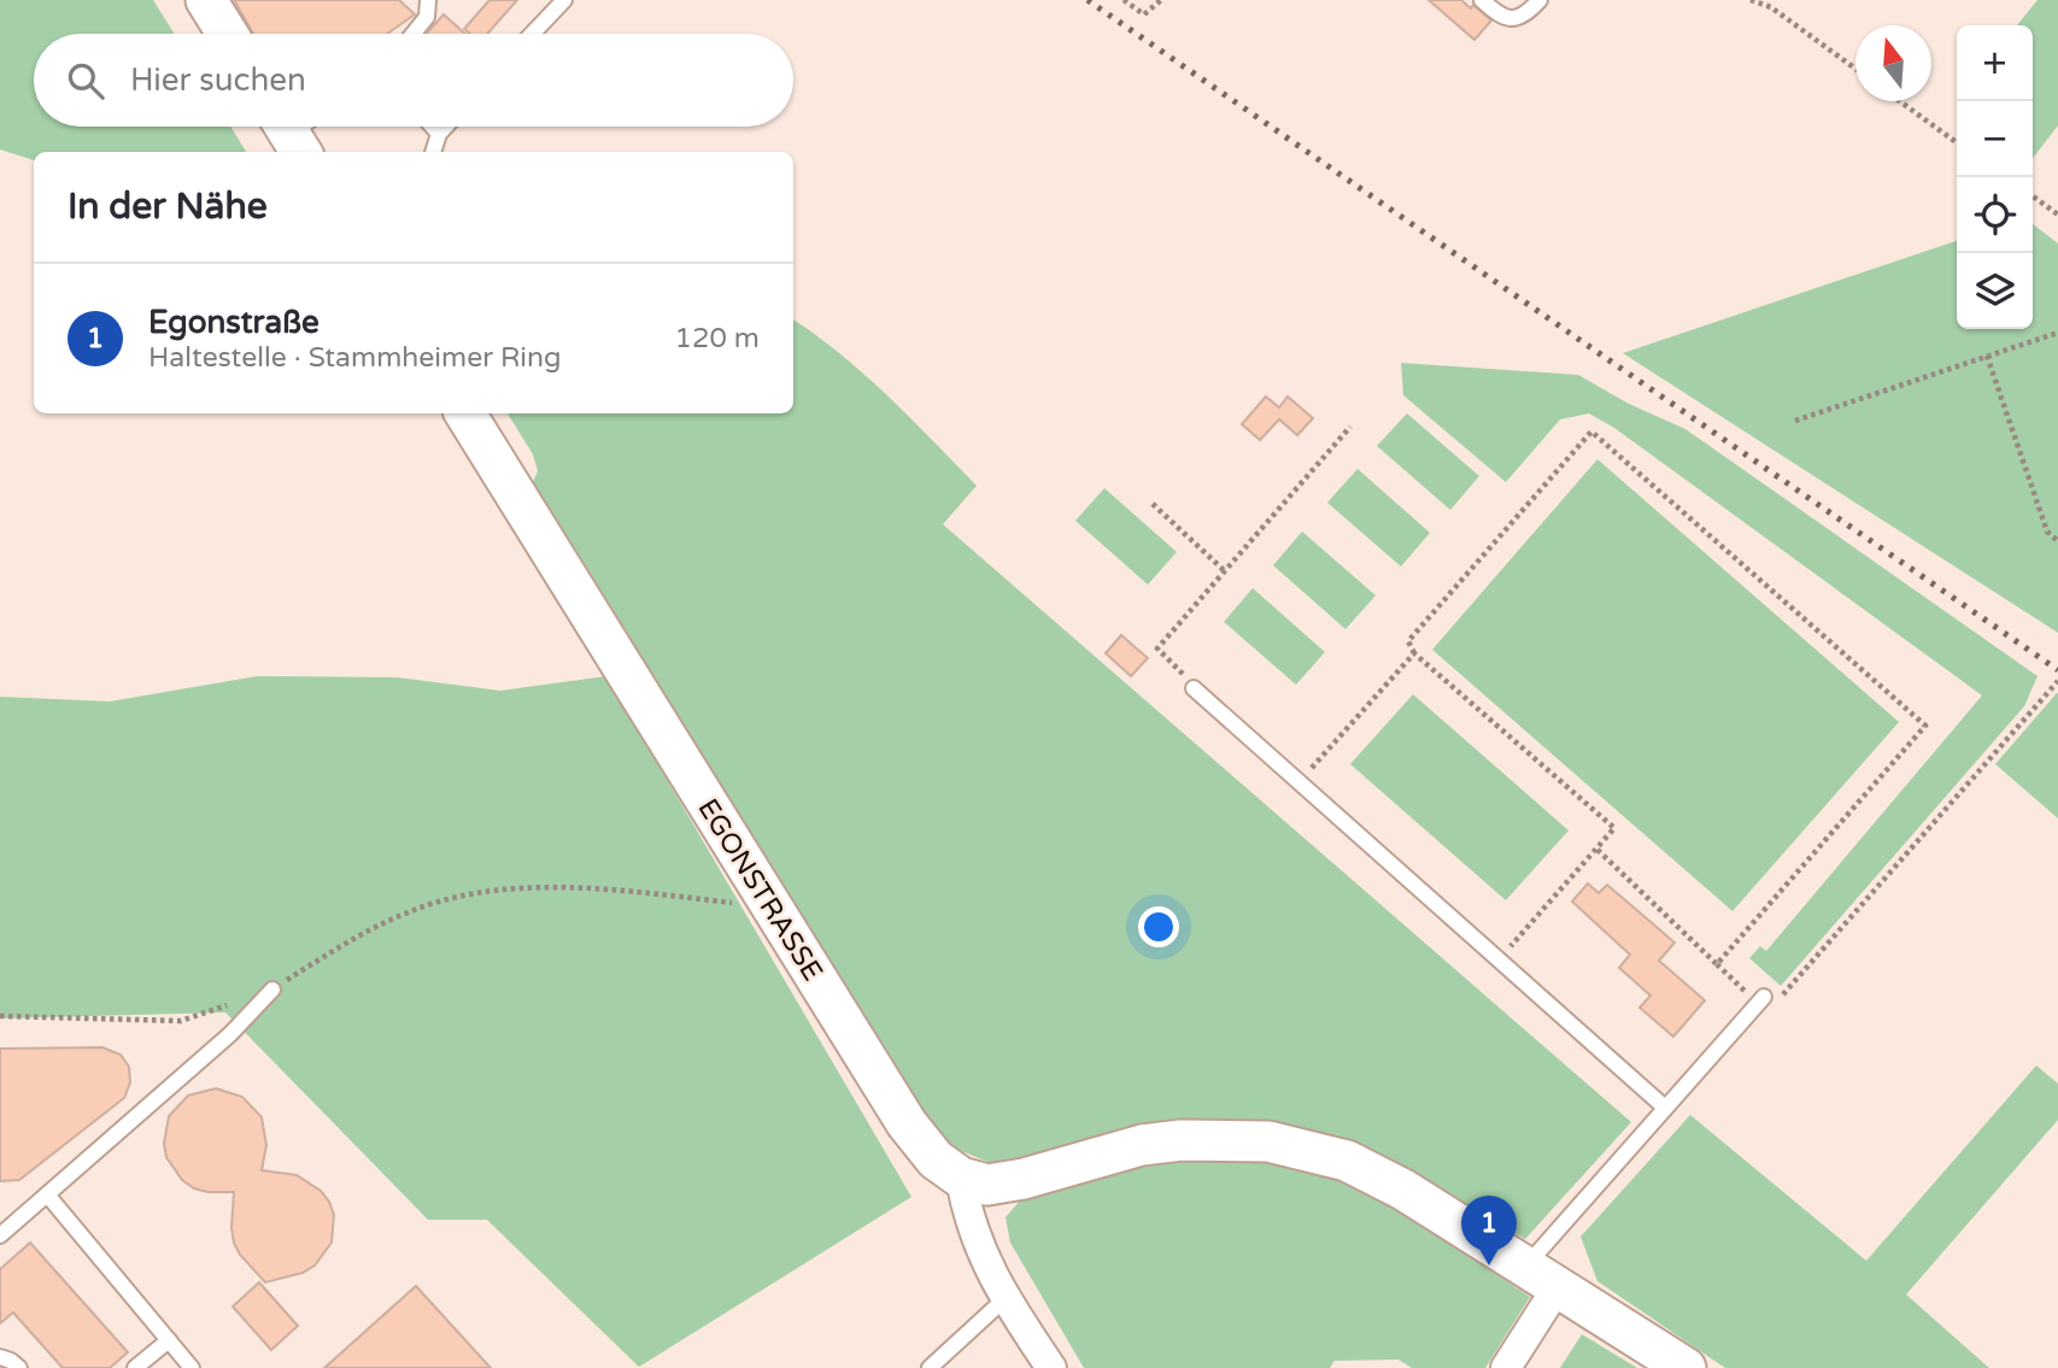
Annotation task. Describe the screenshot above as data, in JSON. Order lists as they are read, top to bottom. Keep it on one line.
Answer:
{"streets":{"street":["EGONSTRASSE"]},"north":"top","page":{"map_buttons":["+","−"],"search":"Hier suchen","heading":"In der Nähe","list":[{"mark":"1","name":"Egonstraße","note":"Haltestelle · Stammheimer Ring","value":"120 m"}],"pins":"1"}}
